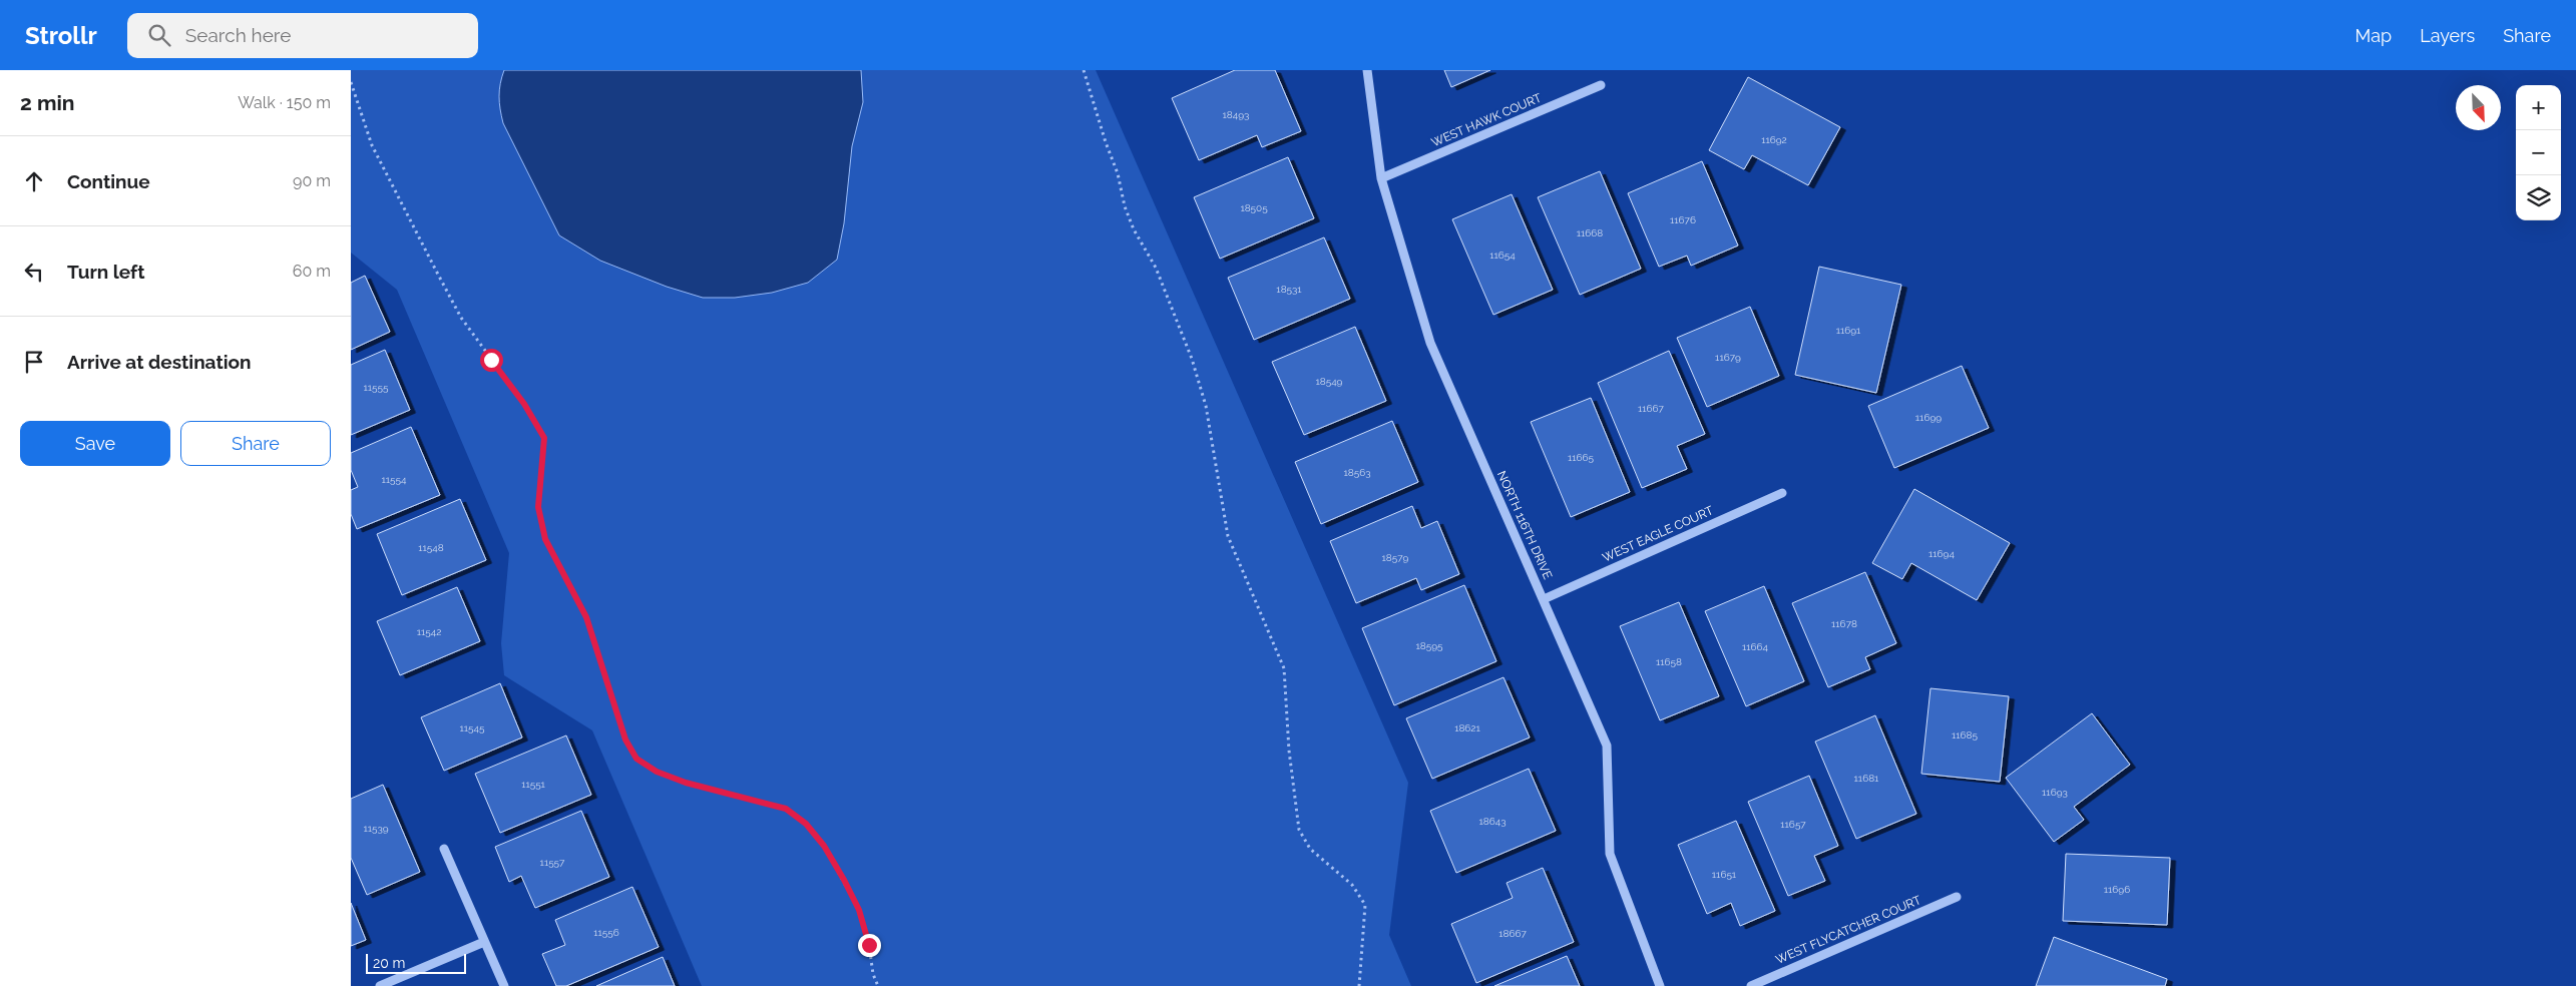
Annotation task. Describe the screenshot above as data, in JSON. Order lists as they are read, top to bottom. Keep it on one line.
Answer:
{"streets":{"street":["WEST HAWK COURT","NORTH 116TH DRIVE","WEST EAGLE COURT","WEST FLYCATCHER COURT"]},"crossings":[["WEST HAWK COURT","NORTH 116TH DRIVE"],["NORTH 116TH DRIVE","WEST EAGLE COURT"]],"house_numbers":["18493","11692","18505","11676","11668","11654","18531","11691","11679","18549","11555","11667","11699","11665","18563","11554","11548","11694","18579","11678","11542","18595","11664","11658","11545","18621","11685","11681","11551","11693","18643","11657","11539","11557","11651","11696","11556","18667"],"scale_bar":"20 m","north":"bottom right","page":{"header":"Strollr","search":"Search here","nav":["Map","Layers","Share"],"heading":["2 min","Walk · 150 m"],"map_buttons":["+","−"],"list":[["Continue","90 m"],["Turn left","60 m"],"Arrive at destination"],"buttons":["Save","Share"],"scale":"20 m"}}
